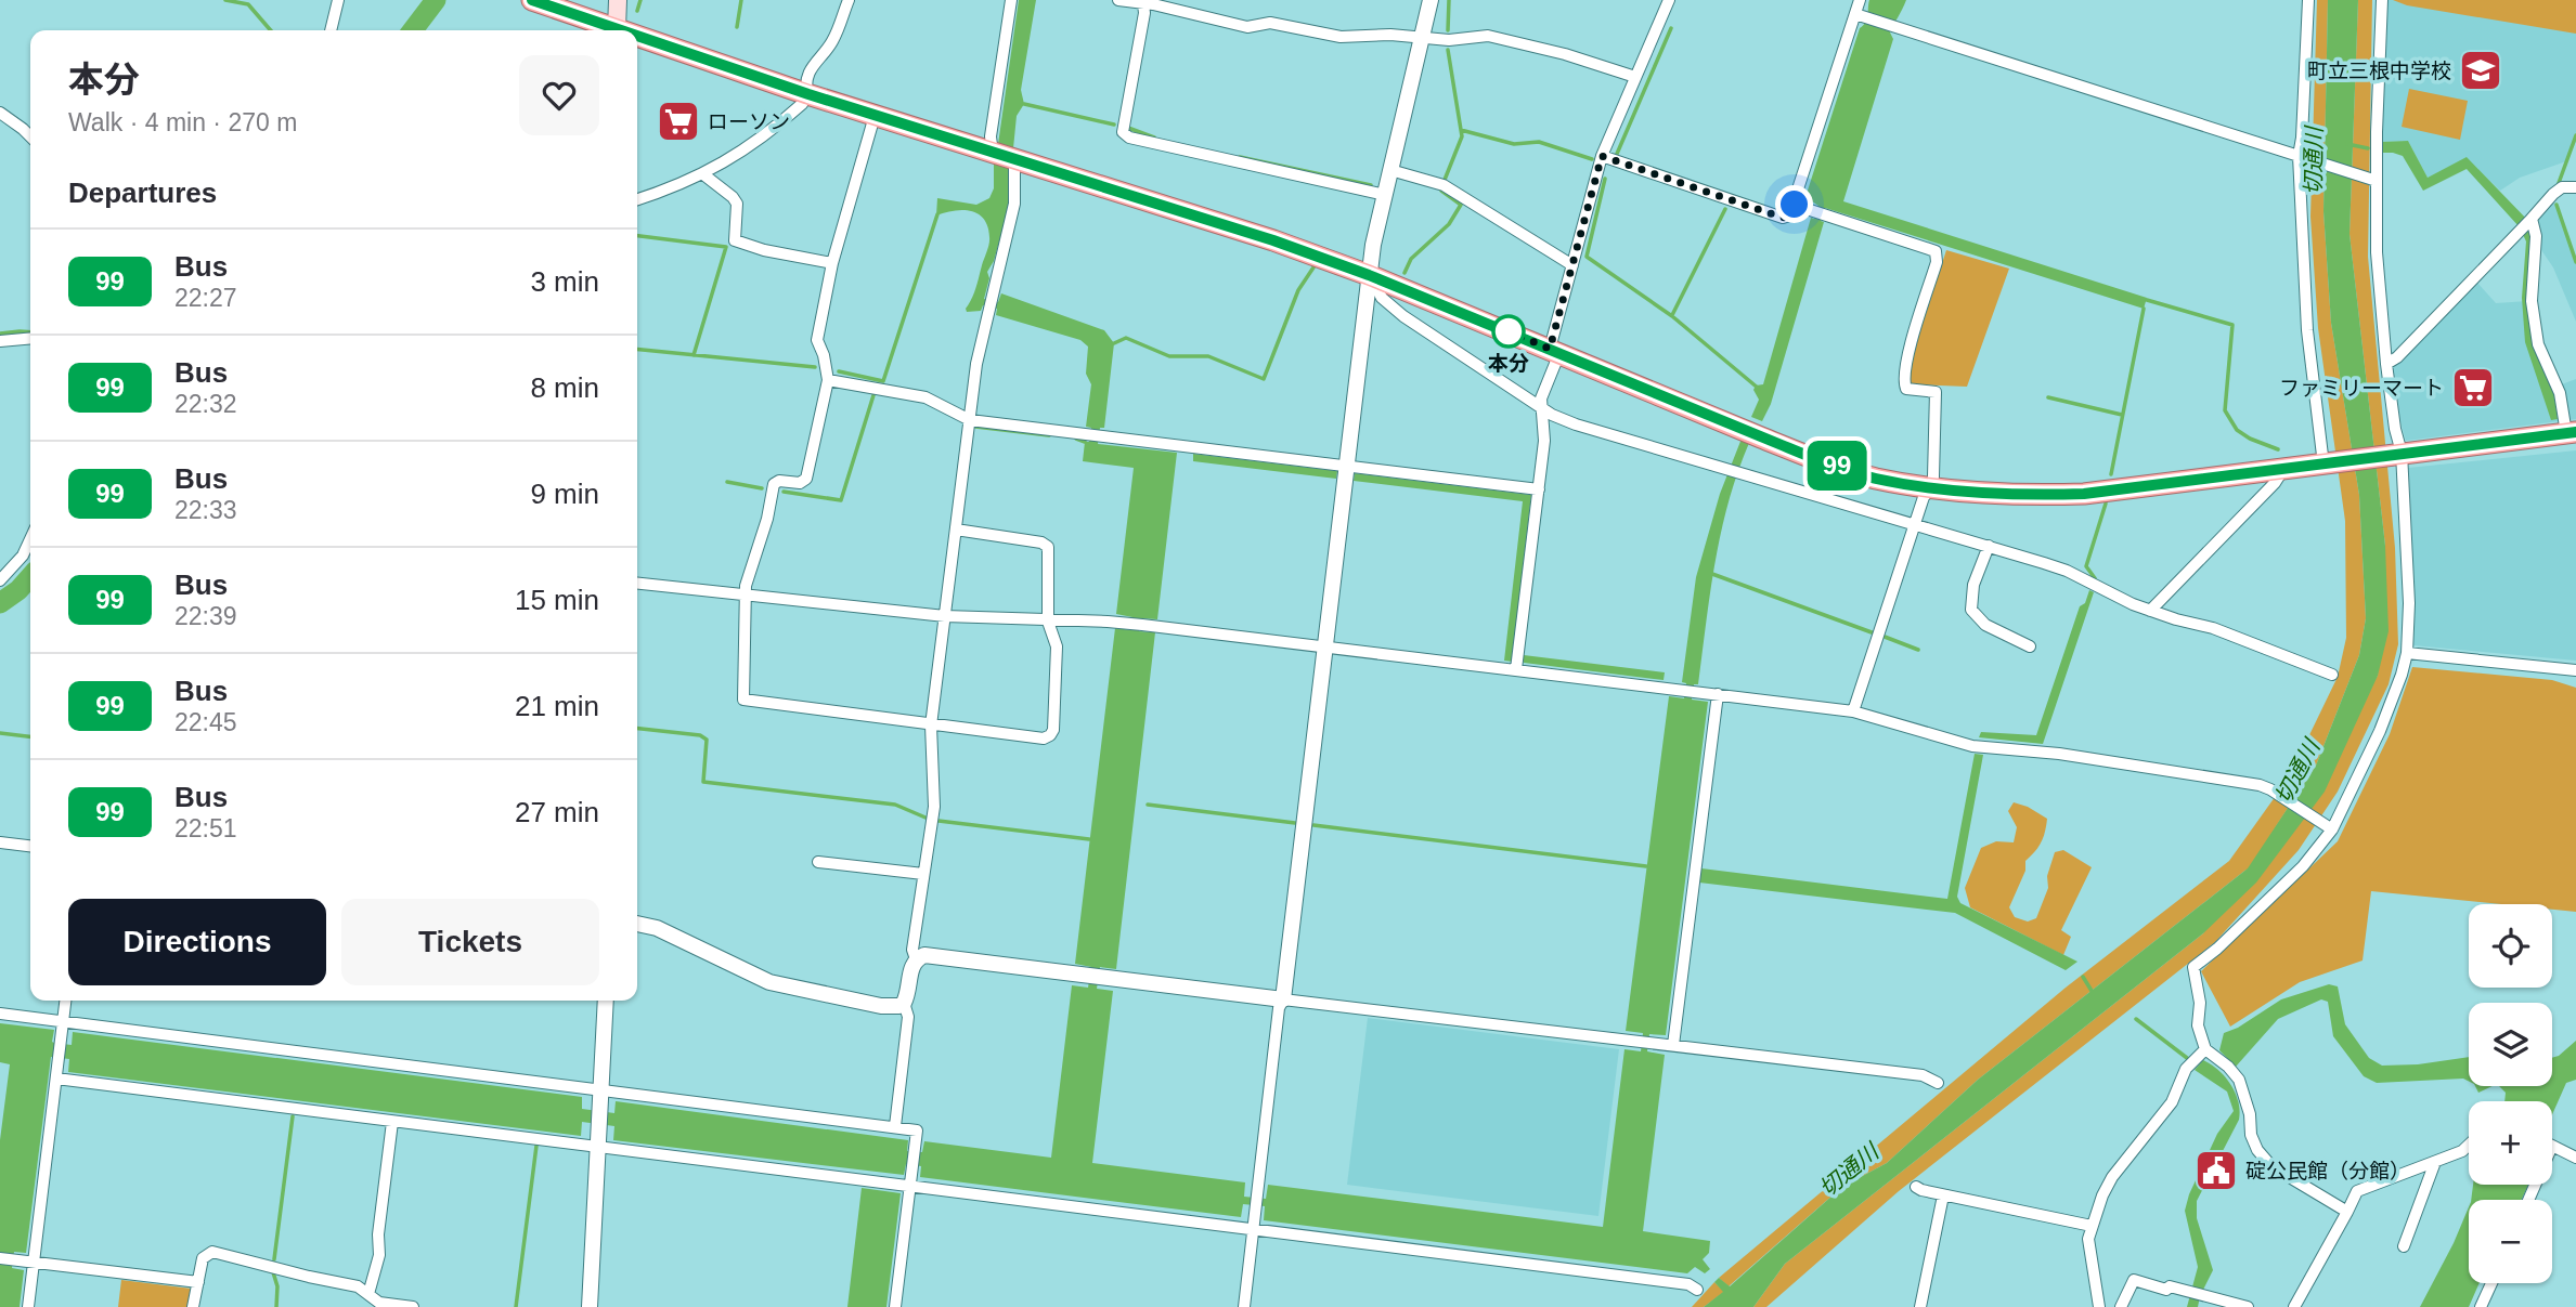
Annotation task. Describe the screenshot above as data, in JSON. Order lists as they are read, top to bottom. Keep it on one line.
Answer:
{"water":["切通川"],"places":{"school or university":["町立三根中学校"],"supermarket":["ローソン","ファミリーマート"],"other":["本分"],"public building":["碇公民館（分館）"]},"lines":["bus line 99"],"page":{"on_map":"99","heading":[["本分","Walk · 4 min · 270 m"],"Departures"],"list":[{"mark":"99","name":"Bus","note":"22:27","value":"3 min"},{"mark":"99","name":"Bus","note":"22:32","value":"8 min"},{"mark":"99","name":"Bus","note":"22:33","value":"9 min"},{"mark":"99","name":"Bus","note":"22:39","value":"15 min"},{"mark":"99","name":"Bus","note":"22:45","value":"21 min"},{"mark":"99","name":"Bus","note":"22:51","value":"27 min"}],"buttons":["Directions","Tickets"],"map_buttons":["+","−"]}}
